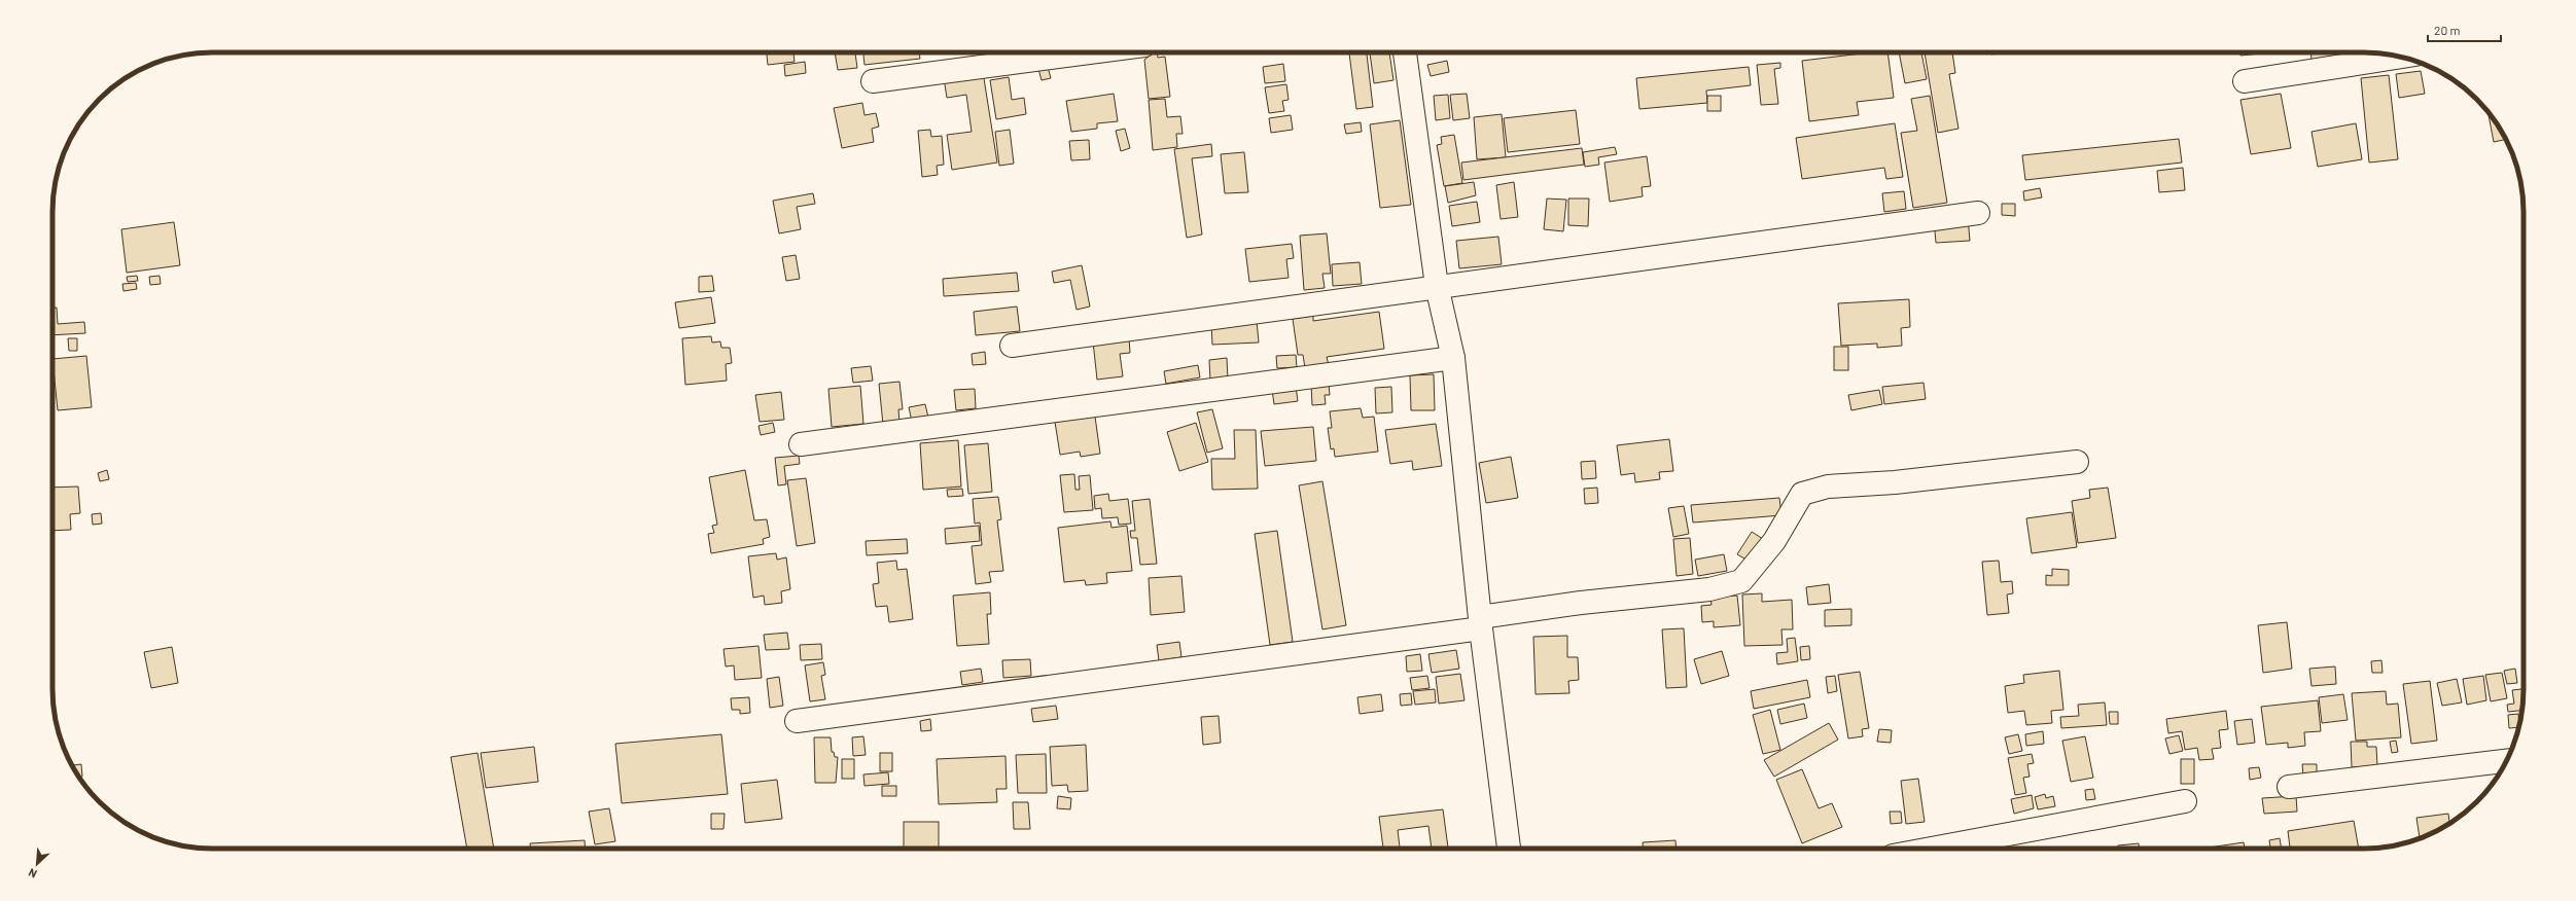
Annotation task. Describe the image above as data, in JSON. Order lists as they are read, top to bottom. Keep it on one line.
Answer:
{"scale_bar":"20 m","north":"bottom left"}
